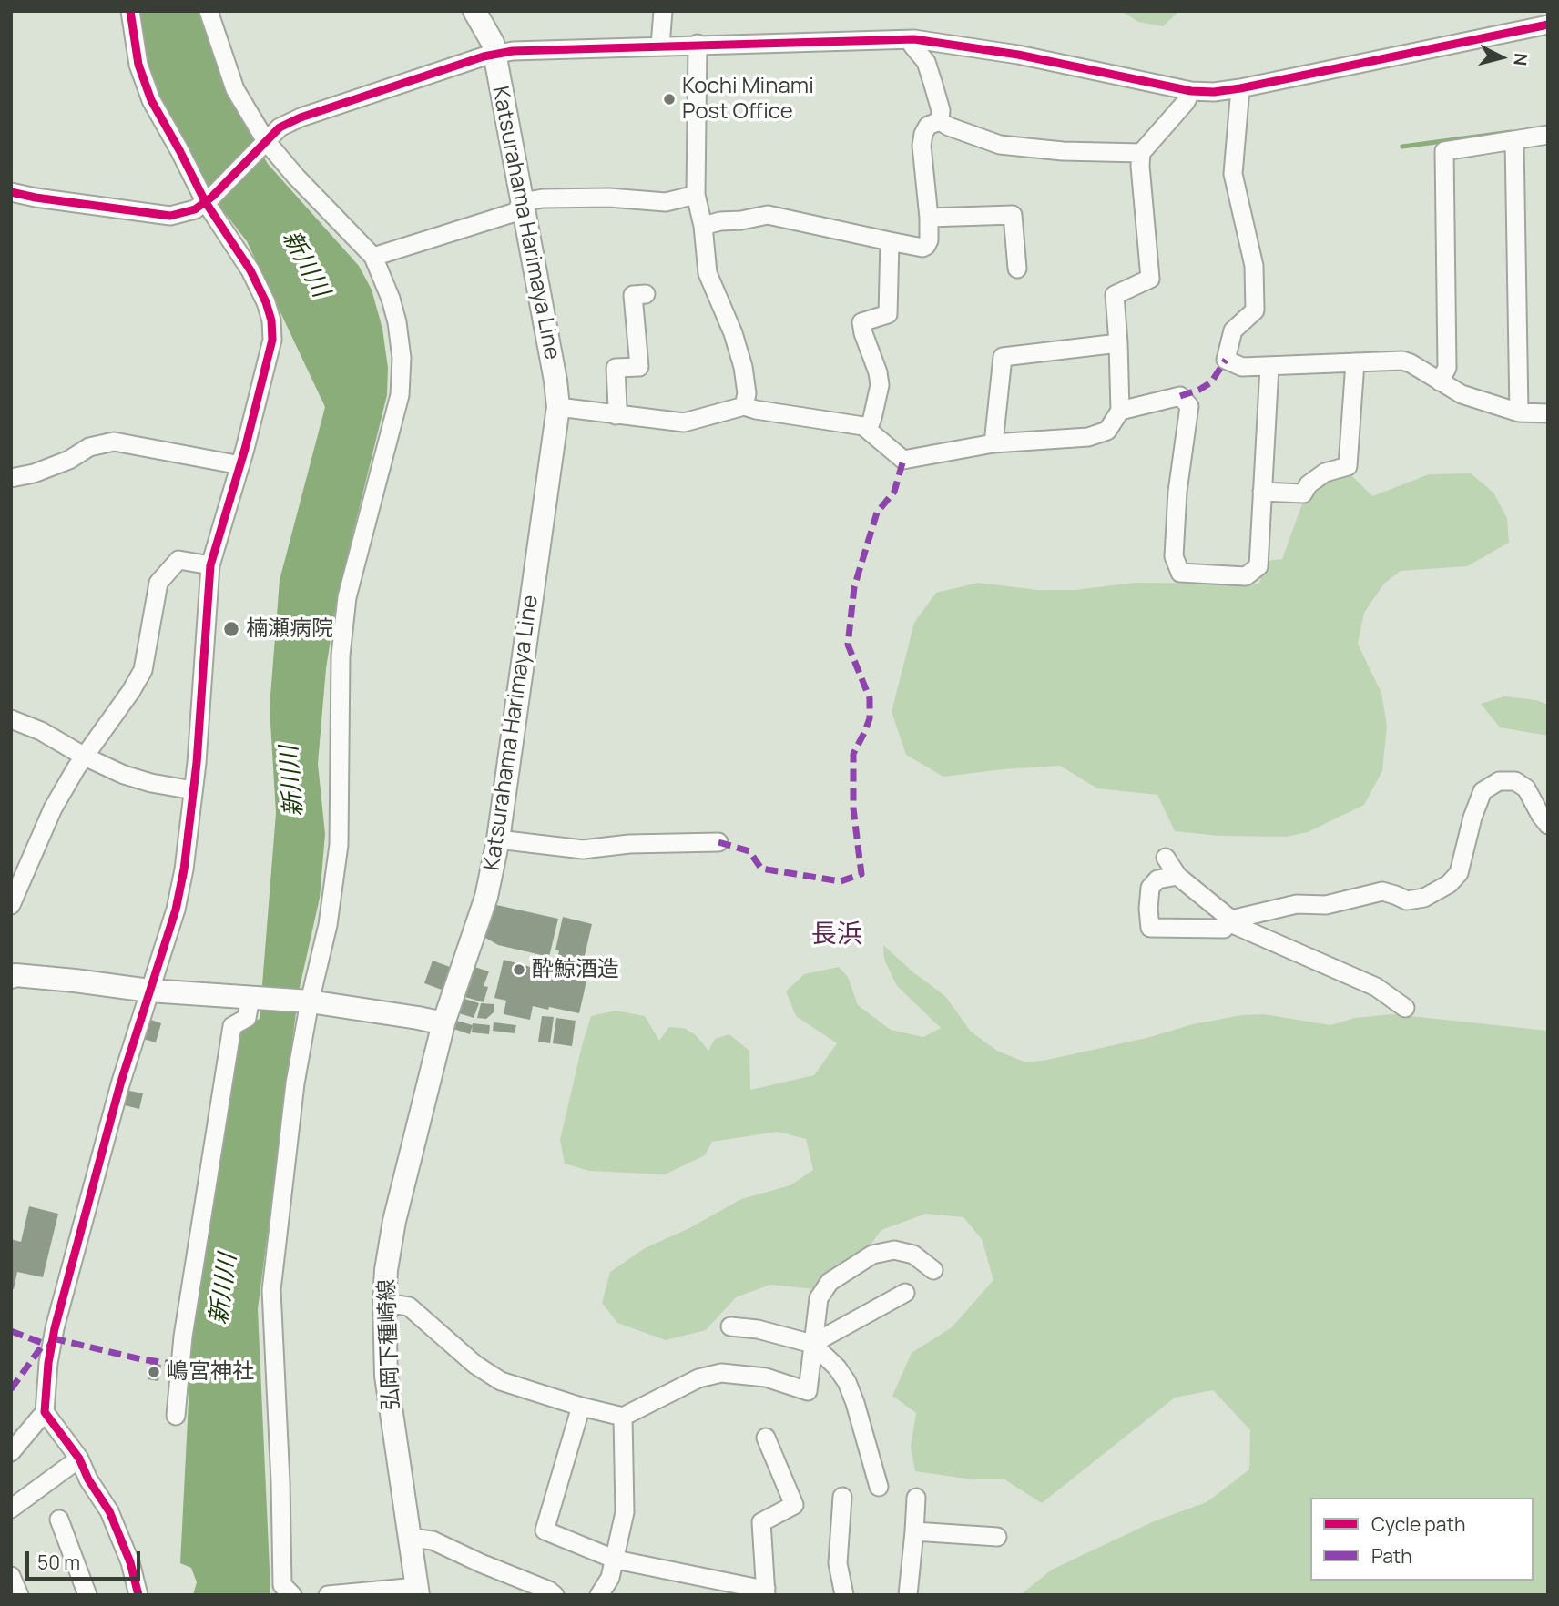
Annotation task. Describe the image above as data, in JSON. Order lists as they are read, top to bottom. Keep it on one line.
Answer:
{"streets":{"main road":["Katsurahama Harimaya Line","弘岡下種崎線"]},"crossings":[["Katsurahama Harimaya Line","弘岡下種崎線"]],"districts":["長浜"],"water":["新川川"],"places":["Kochi Minami Post Office","楠瀬病院","酔鯨酒造","嶋宮神社"],"legend":["Cycle path","Path"],"scale_bar":"50 m","north":"right"}
